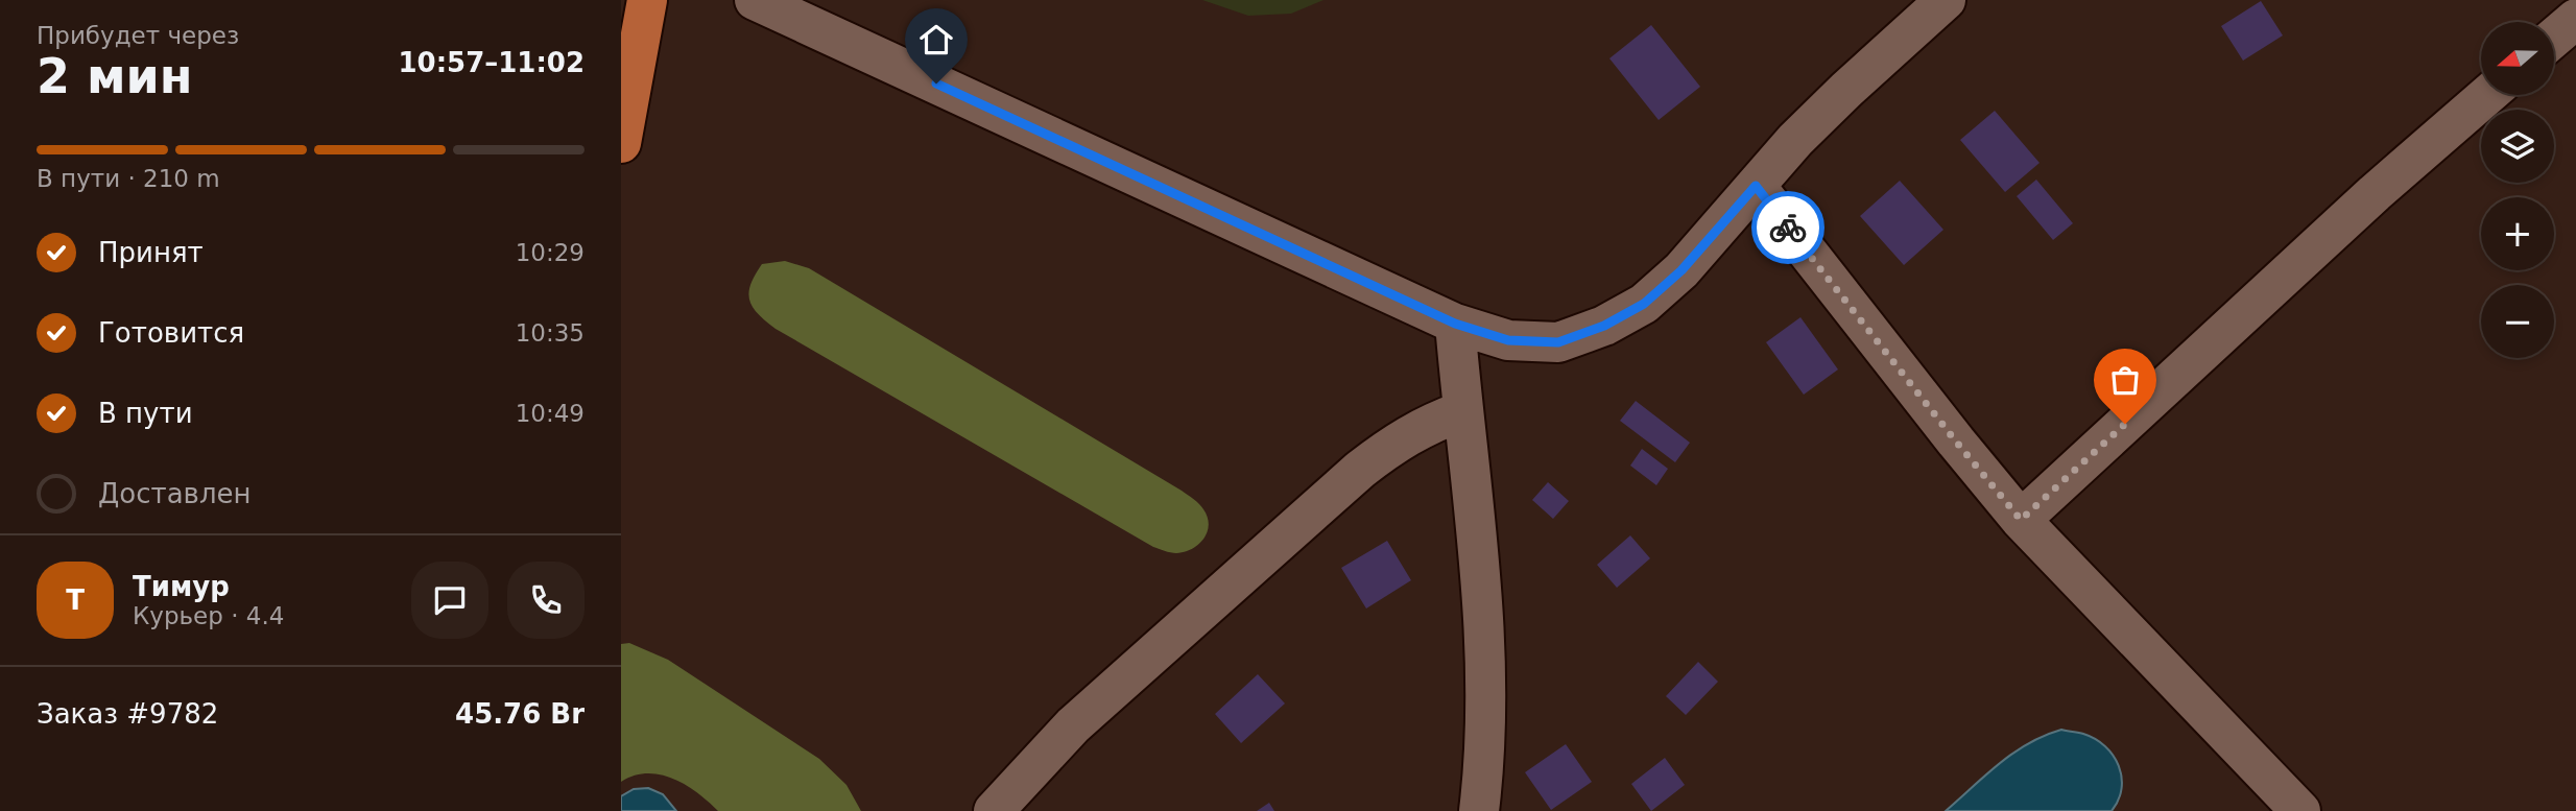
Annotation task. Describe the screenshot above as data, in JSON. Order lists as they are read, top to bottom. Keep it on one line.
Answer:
{"north":"left","page":{"heading":["2 мин","Прибудет через","10:57–11:02"],"panel":["Тимур","Курьер · 4.4","Заказ #9782","45.76 Br"],"map_buttons":["+","−"],"bar":"В пути · 210 m","list":[["Принят","10:29"],["Готовится","10:35"],["В пути","10:49"],"Доставлен"],"round":"Т"}}
